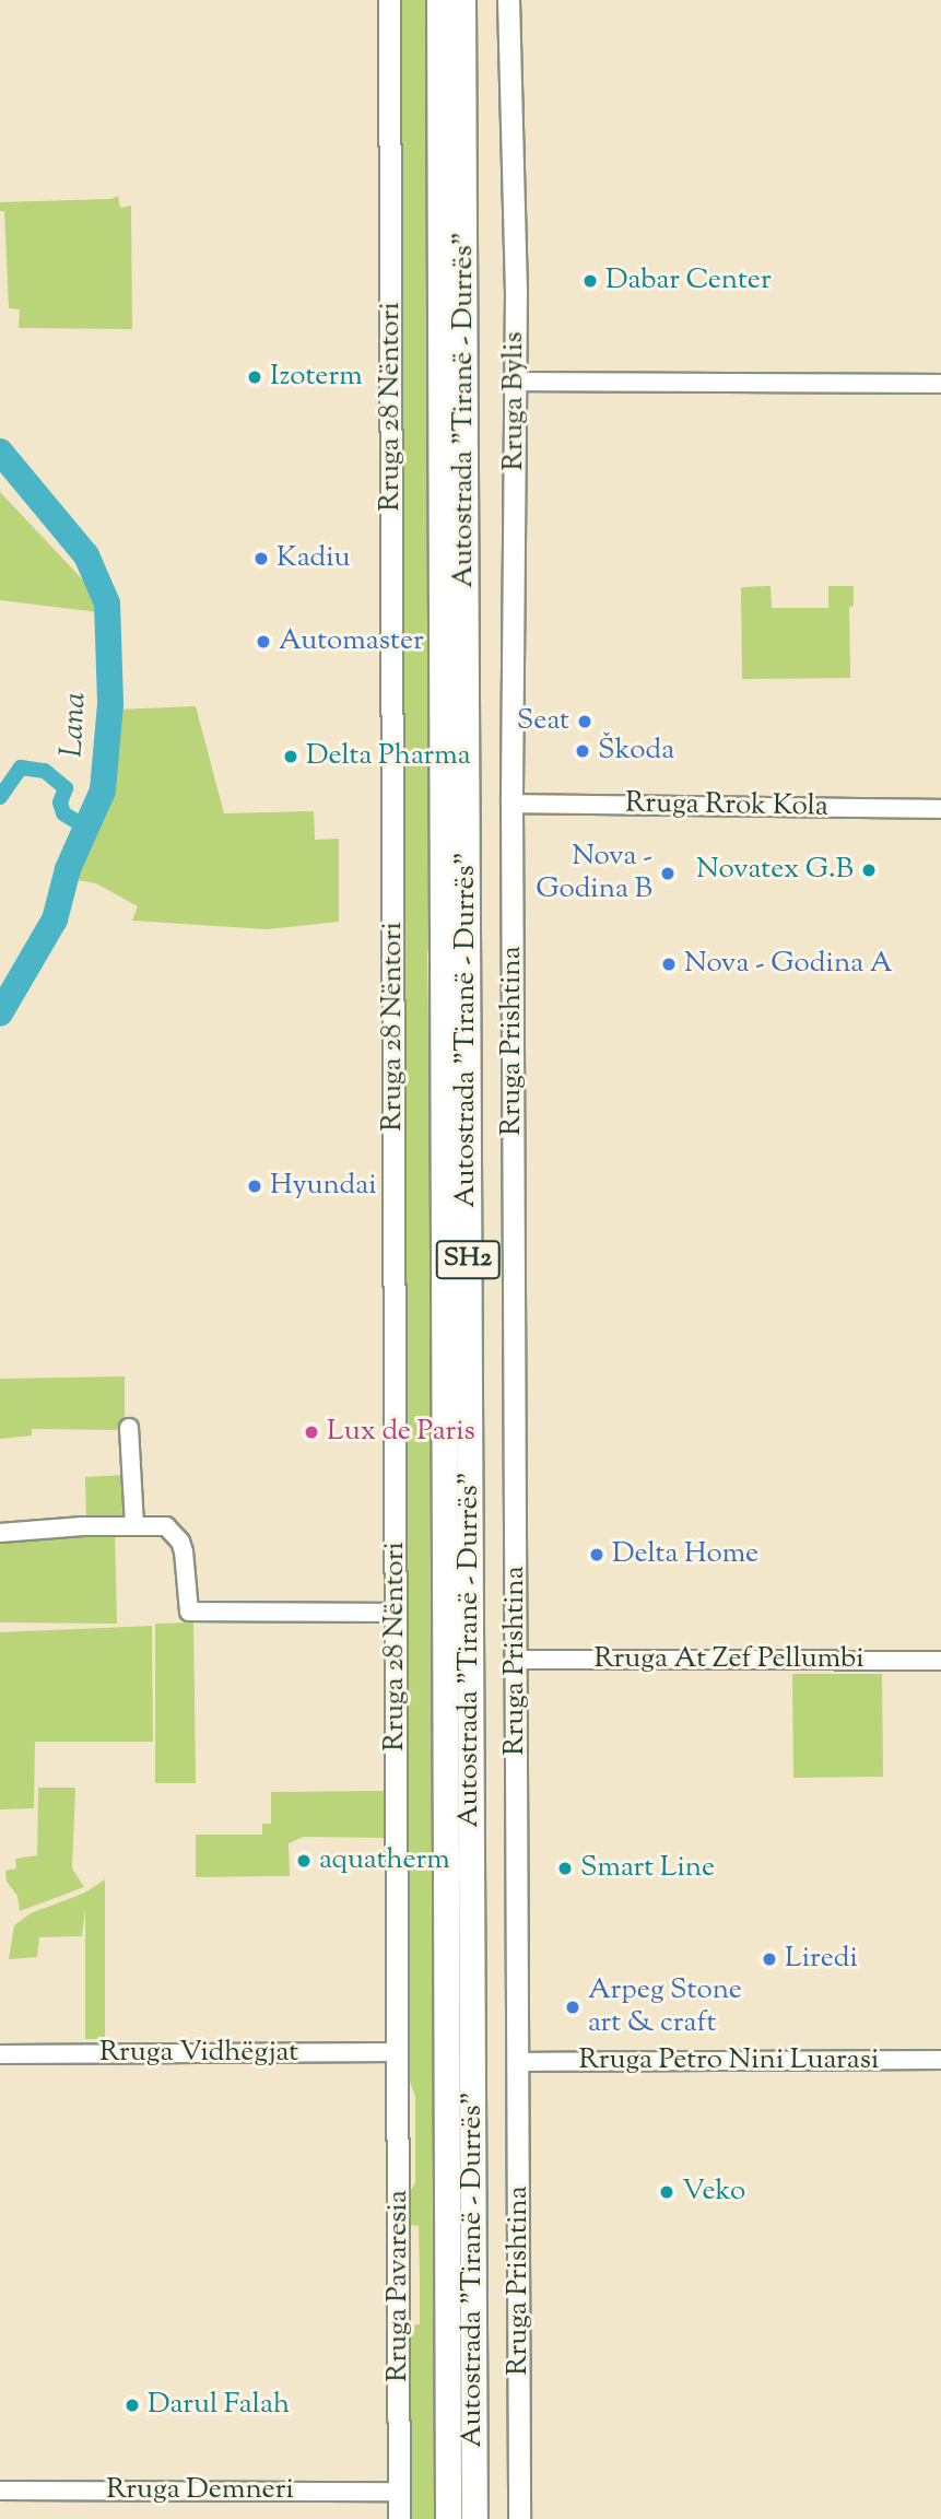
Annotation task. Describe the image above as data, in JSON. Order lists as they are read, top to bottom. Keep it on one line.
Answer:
{"streets":{"highway":["Autostrada \"Tiranë - Durrës\"","SH2"],"main road":["Rruga Bylis","Rruga 28 Nëntori","Rruga Prishtina","Rruga Pavaresia"],"street":["Rruga Rrok Kola","Rruga At Zef Pellumbi","Rruga Vidhëgjat","Rruga Petro Nini Luarasi","Rruga Demneri"]},"crossings":[["Rruga Bylis","Rruga Rrok Kola"],["Rruga Bylis","Rruga Prishtina"],["Rruga 28 Nëntori","Rruga Vidhëgjat"],["Rruga 28 Nëntori","Rruga Pavaresia"],["Rruga Rrok Kola","Rruga Prishtina"],["Rruga Prishtina","Rruga At Zef Pellumbi"],["Rruga Prishtina","Rruga Petro Nini Luarasi"],["Rruga Vidhëgjat","Rruga Pavaresia"],["Rruga Pavaresia","Rruga Demneri"]],"water":["Lana"],"places":["Dabar Center","Izoterm","Kadiu","Automaster","Seat","Škoda","Delta Pharma","Novatex G.B","Nova - Godina B","Nova - Godina A","Hyundai","Lux de Paris","Delta Home","aquatherm","Smart Line","Liredi","Arpeg Stone art & craft","Veko","Darul Falah"]}
